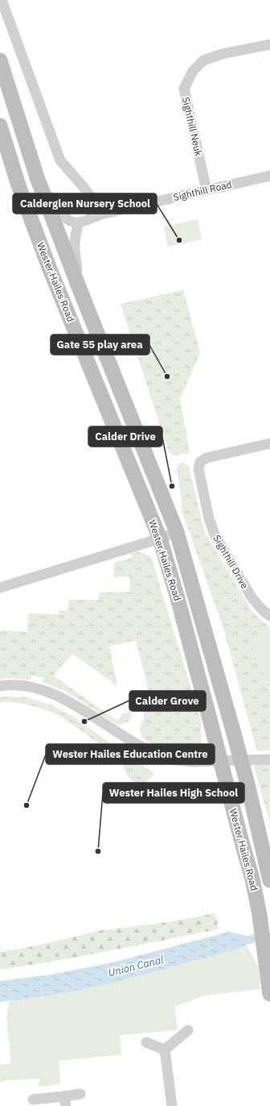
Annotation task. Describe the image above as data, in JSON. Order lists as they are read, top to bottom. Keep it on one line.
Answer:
{"streets":{"main road":["Wester Hailes Road"],"street":["Sighthill Neuk","Sighthill Road","Sighthill Drive"]},"crossings":[["Sighthill Neuk","Sighthill Road"]],"water":["Union Canal"],"places":["Calderglen Nursery School","Gate 55 play area","Calder Drive","Calder Grove","Wester Hailes Education Centre","Wester Hailes High School"]}
